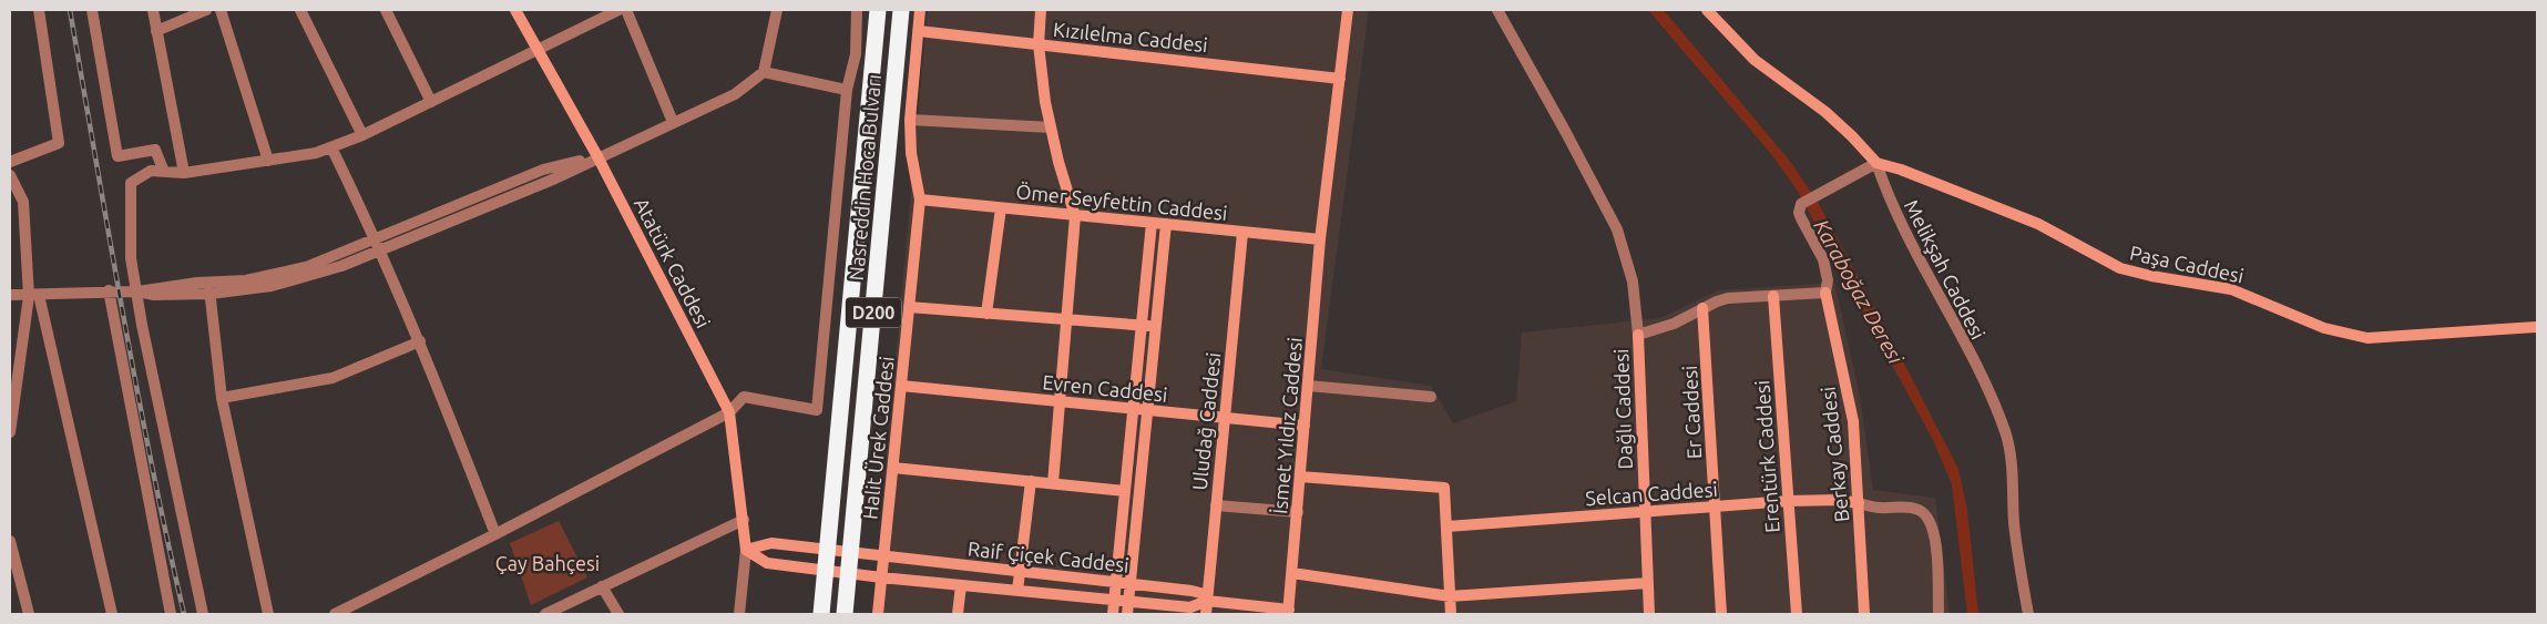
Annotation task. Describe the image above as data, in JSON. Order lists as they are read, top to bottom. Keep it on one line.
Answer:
{"streets":{"highway":["Nasreddin Hoca Bulvarı","D200"],"street":["Kızılelma Caddesi","Ömer Seyfettin Caddesi","Atatürk Caddesi","Paşa Caddesi","Melikşah Caddesi","Evren Caddesi","Dağlı Caddesi","Er Caddesi","Uludağ Caddesi","İsmet Yıldız Caddesi","Halit Ürek Caddesi","Berkay Caddesi","Erentürk Caddesi","Selcan Caddesi","Raif Çiçek Caddesi"]},"crossings":[["Kızılelma Caddesi","İsmet Yıldız Caddesi"],["Kızılelma Caddesi","Halit Ürek Caddesi"],["Nasreddin Hoca Bulvarı","Raif Çiçek Caddesi"],["Ömer Seyfettin Caddesi","Uludağ Caddesi"],["Ömer Seyfettin Caddesi","İsmet Yıldız Caddesi"],["Ömer Seyfettin Caddesi","Halit Ürek Caddesi"],["Atatürk Caddesi","Raif Çiçek Caddesi"],["Paşa Caddesi","Melikşah Caddesi"],["Evren Caddesi","Uludağ Caddesi"],["Evren Caddesi","İsmet Yıldız Caddesi"],["Evren Caddesi","Halit Ürek Caddesi"],["Dağlı Caddesi","Selcan Caddesi"],["Er Caddesi","Selcan Caddesi"],["Uludağ Caddesi","Raif Çiçek Caddesi"],["İsmet Yıldız Caddesi","Raif Çiçek Caddesi"],["Halit Ürek Caddesi","Raif Çiçek Caddesi"],["Berkay Caddesi","Selcan Caddesi"],["Erentürk Caddesi","Selcan Caddesi"]],"water":["Karaboğaz Deresi"],"parks":["Çay Bahçesi"]}
